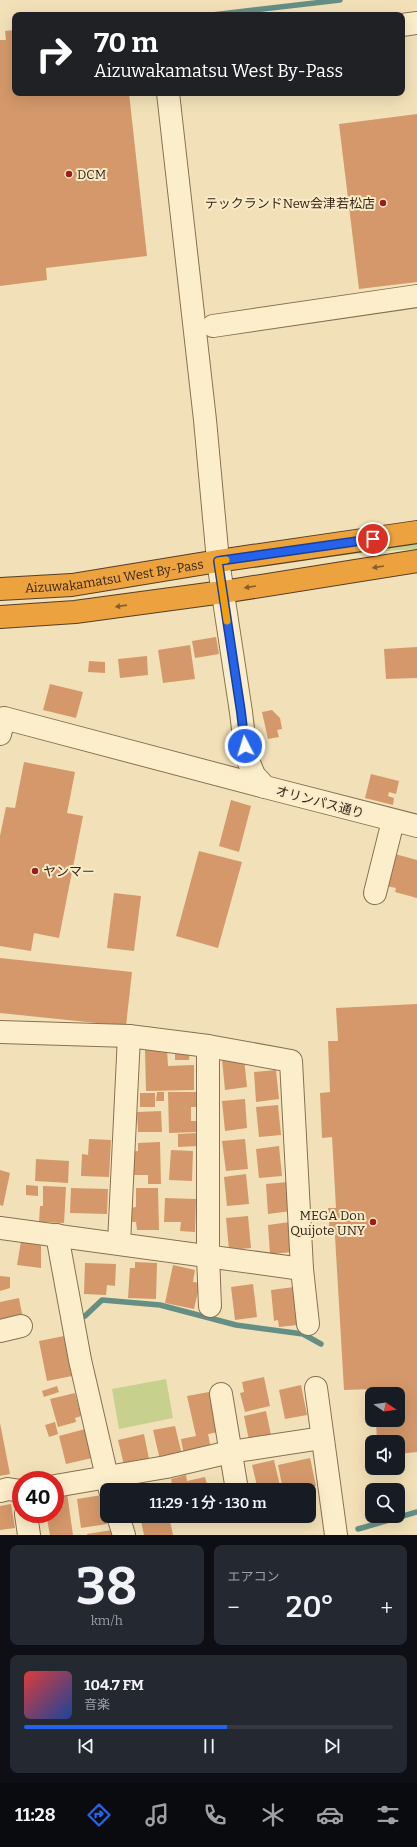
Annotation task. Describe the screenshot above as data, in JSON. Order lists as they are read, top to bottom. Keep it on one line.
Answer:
{"streets":{"highway":["Aizuwakamatsu West By-Pass"],"street":["オリンパス通り"]},"crossings":[["Aizuwakamatsu West By-Pass","オリンパス通り"]],"places":["DCM","テックランドNew会津若松店","ヤンマー","MEGA Don Quijote UNY"],"north":"right","page":{"turn":["70 m","Aizuwakamatsu West By-Pass"],"limit":"40","trip":"11:29 · 1 分 · 130 m","tile":[["38","km/h"],"エアコン"],"heat":["−","20°","+"],"song":["104.7 FM","音楽"],"tabs":"11:28"}}
